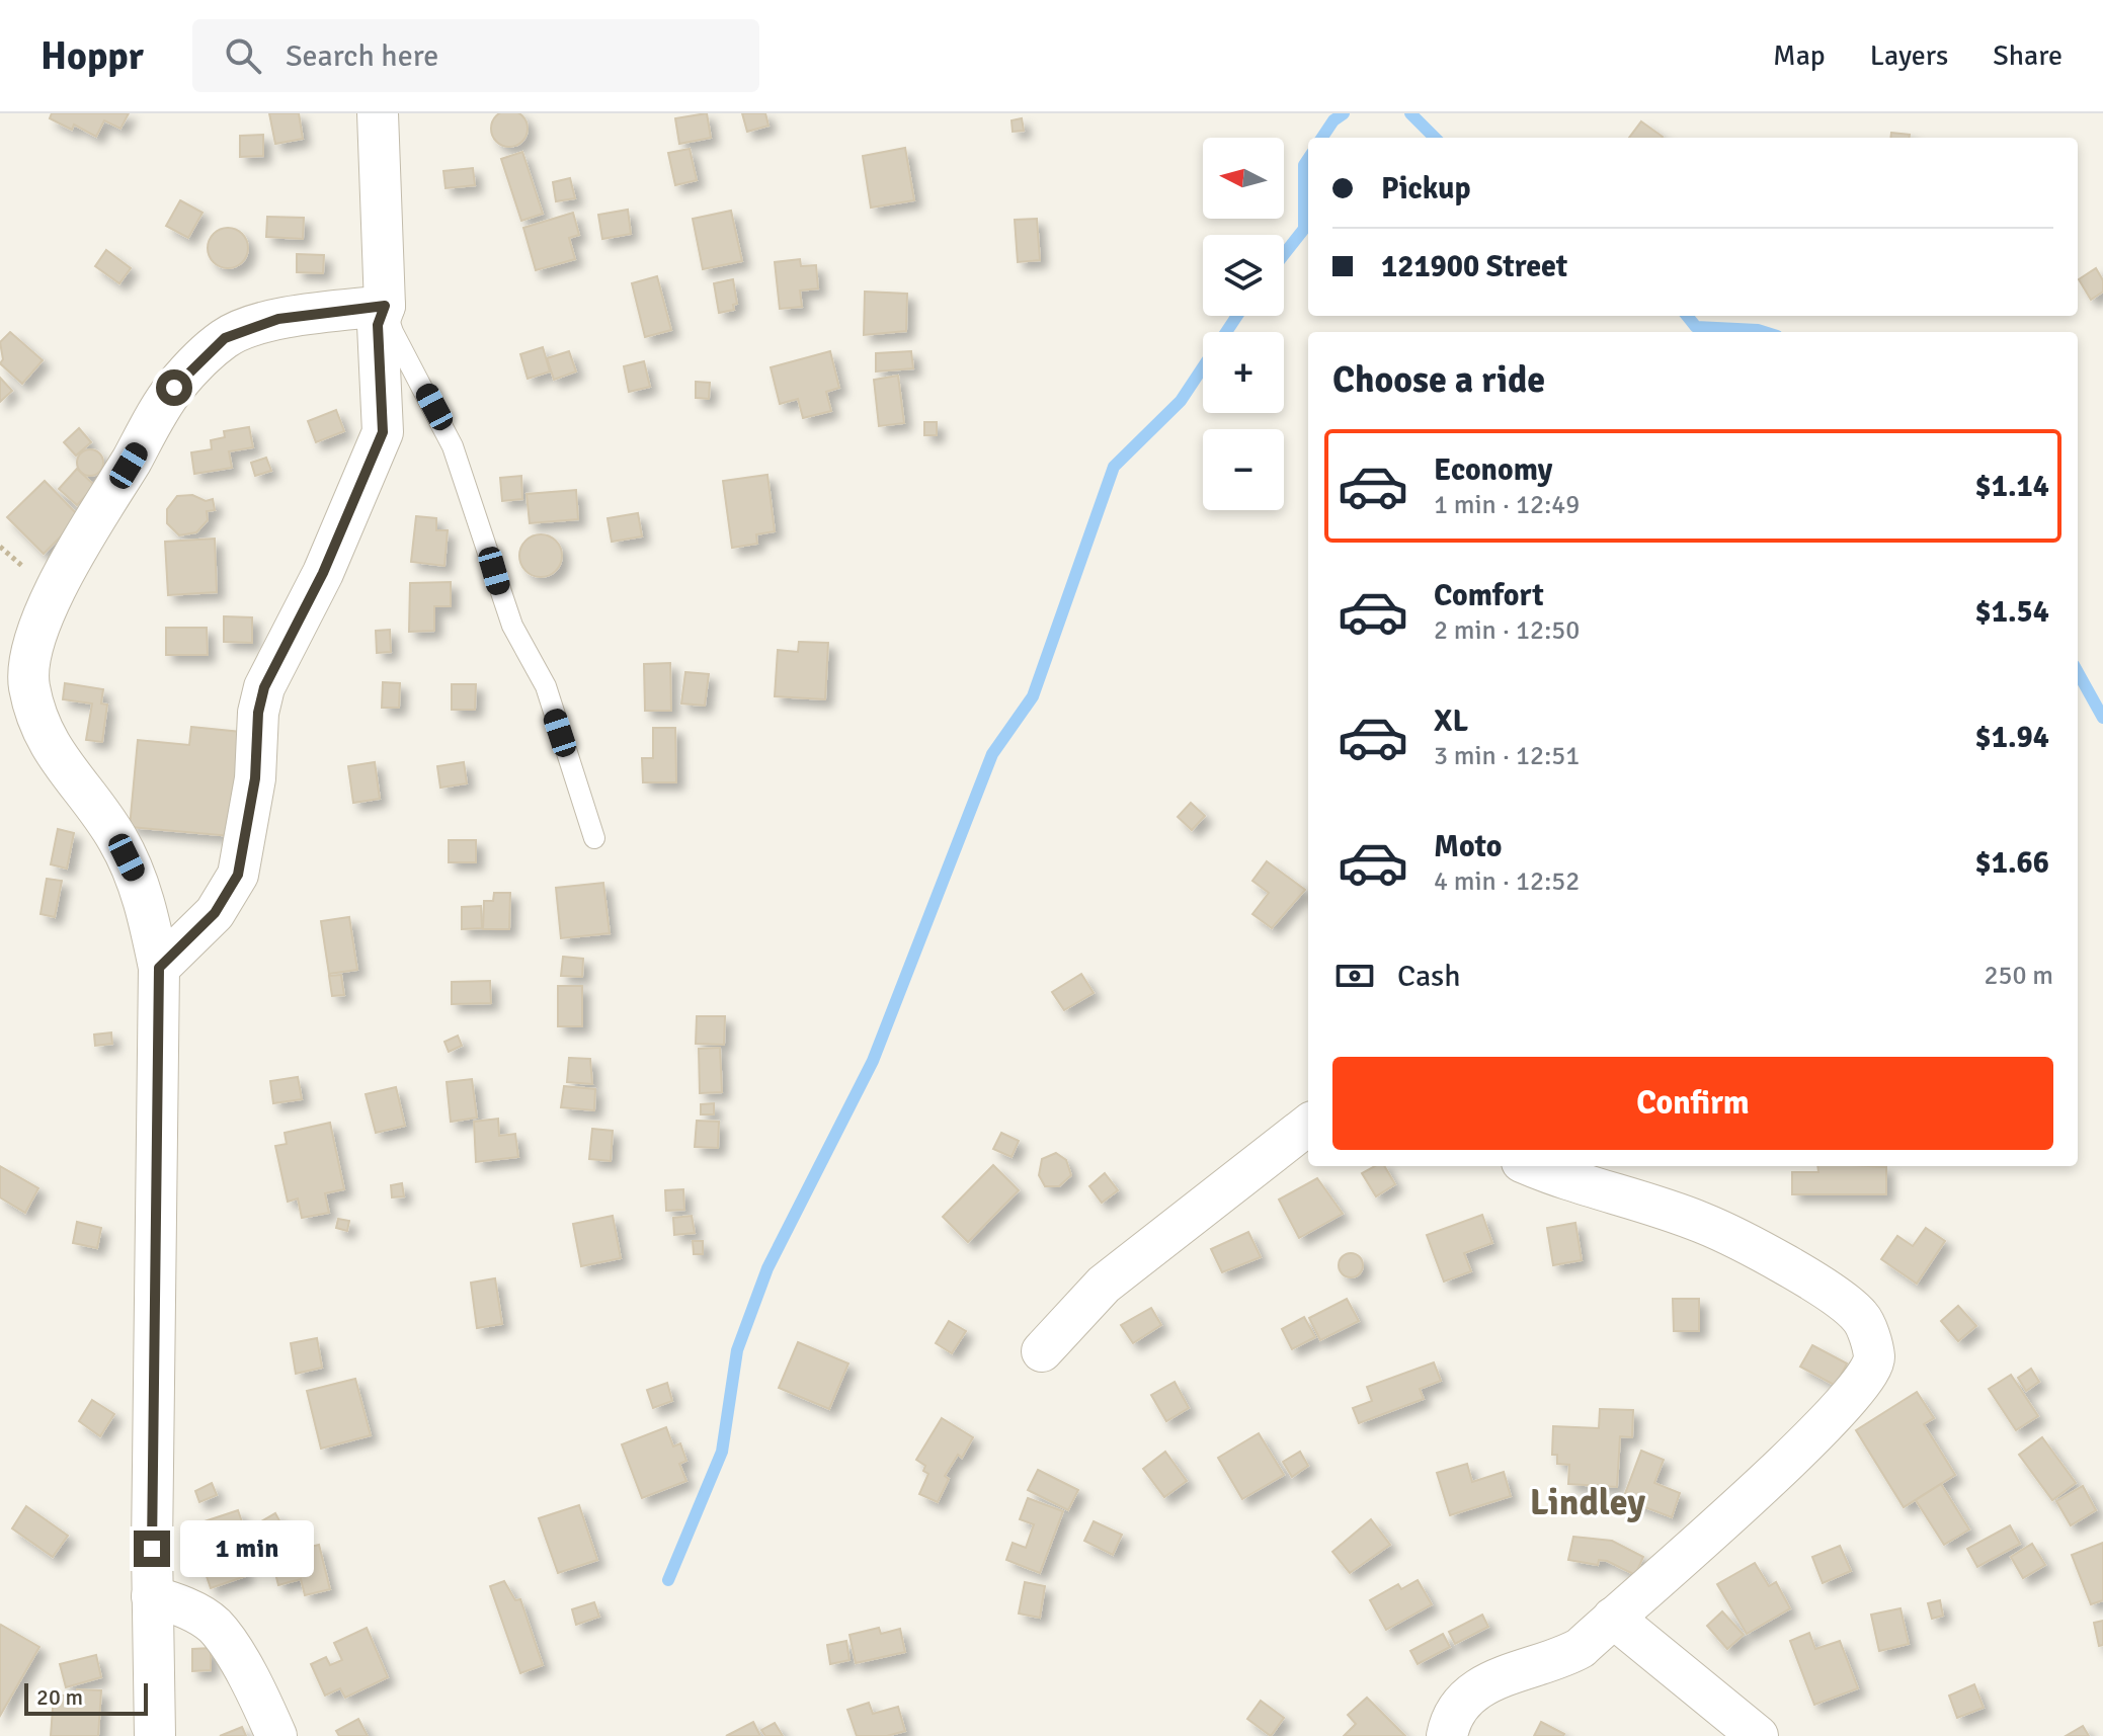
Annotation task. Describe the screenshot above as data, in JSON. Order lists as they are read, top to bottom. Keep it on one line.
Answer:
{"districts":["Lindley"],"scale_bar":"20 m","north":"left","page":{"header":"Hoppr","search":"Search here","nav":["Map","Layers","Share"],"map_buttons":["+","−"],"banner":["Pickup","121900 Street"],"heading":"Choose a ride","list":[{"name":"Economy","note":"1 min · 12:49","value":"$1.14"},{"name":"Comfort","note":"2 min · 12:50","value":"$1.54"},{"name":"XL","note":"3 min · 12:51","value":"$1.94"},{"name":"Moto","note":"4 min · 12:52","value":"$1.66"}],"pay":["Cash","250 m"],"buttons":"Confirm","bubble":"1 min","scale":"20 m"}}
